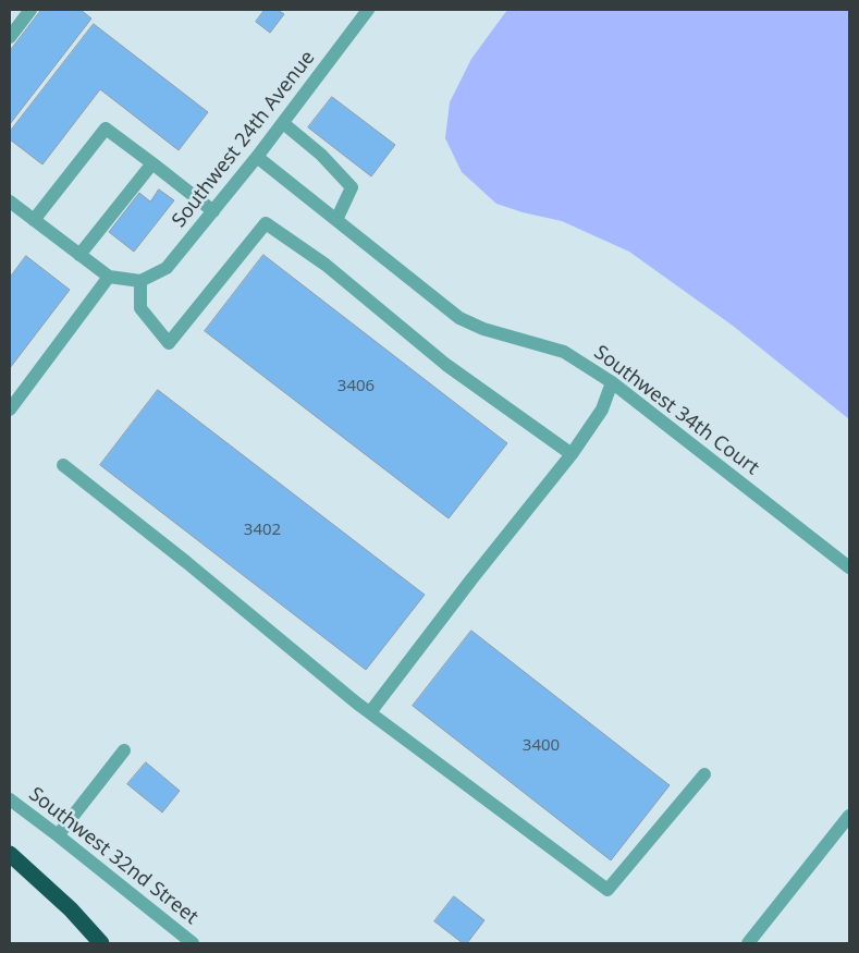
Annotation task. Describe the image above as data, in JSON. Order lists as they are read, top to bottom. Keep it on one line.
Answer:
{"streets":{"street":["Southwest 24th Avenue","Southwest 34th Court","Southwest 32nd Street"]},"crossings":[["Southwest 24th Avenue","Southwest 34th Court"]],"house_numbers":["3406","3402","3400"]}
